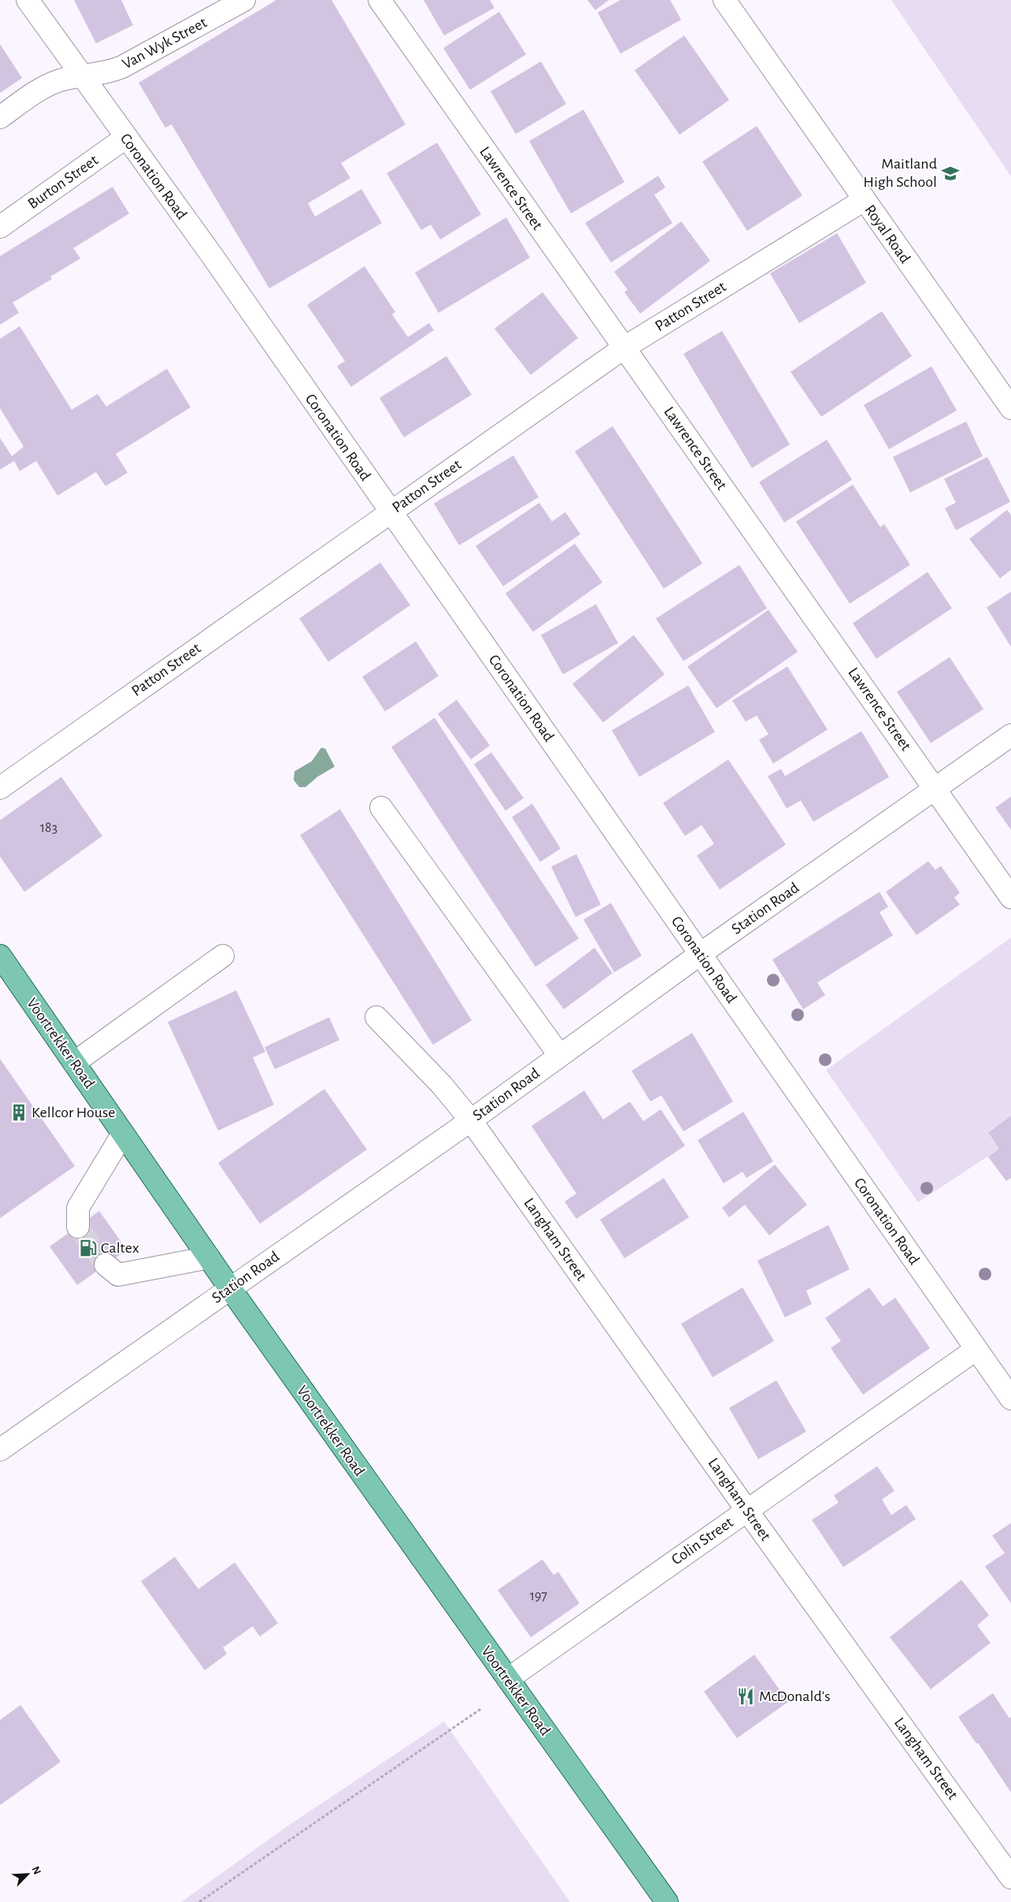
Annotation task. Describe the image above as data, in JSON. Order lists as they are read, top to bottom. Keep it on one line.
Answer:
{"streets":{"main road":["Voortrekker Road"],"street":["Van Wyk Street","Coronation Road","Burton Street","Lawrence Street","Royal Road","Patton Street","Station Road","Langham Street","Colin Street"]},"crossings":[["Van Wyk Street","Coronation Road"],["Coronation Road","Burton Street"],["Coronation Road","Patton Street"],["Coronation Road","Station Road"],["Coronation Road","Colin Street"],["Lawrence Street","Patton Street"],["Lawrence Street","Station Road"],["Royal Road","Patton Street"],["Station Road","Voortrekker Road"],["Station Road","Langham Street"],["Voortrekker Road","Colin Street"],["Langham Street","Colin Street"]],"places":{"school or university":["Maitland High School"],"building":["Kellcor House"],"fuel station":["Caltex"],"restaurant":["McDonald's"]},"house_numbers":["183","197"],"north":"top right"}
